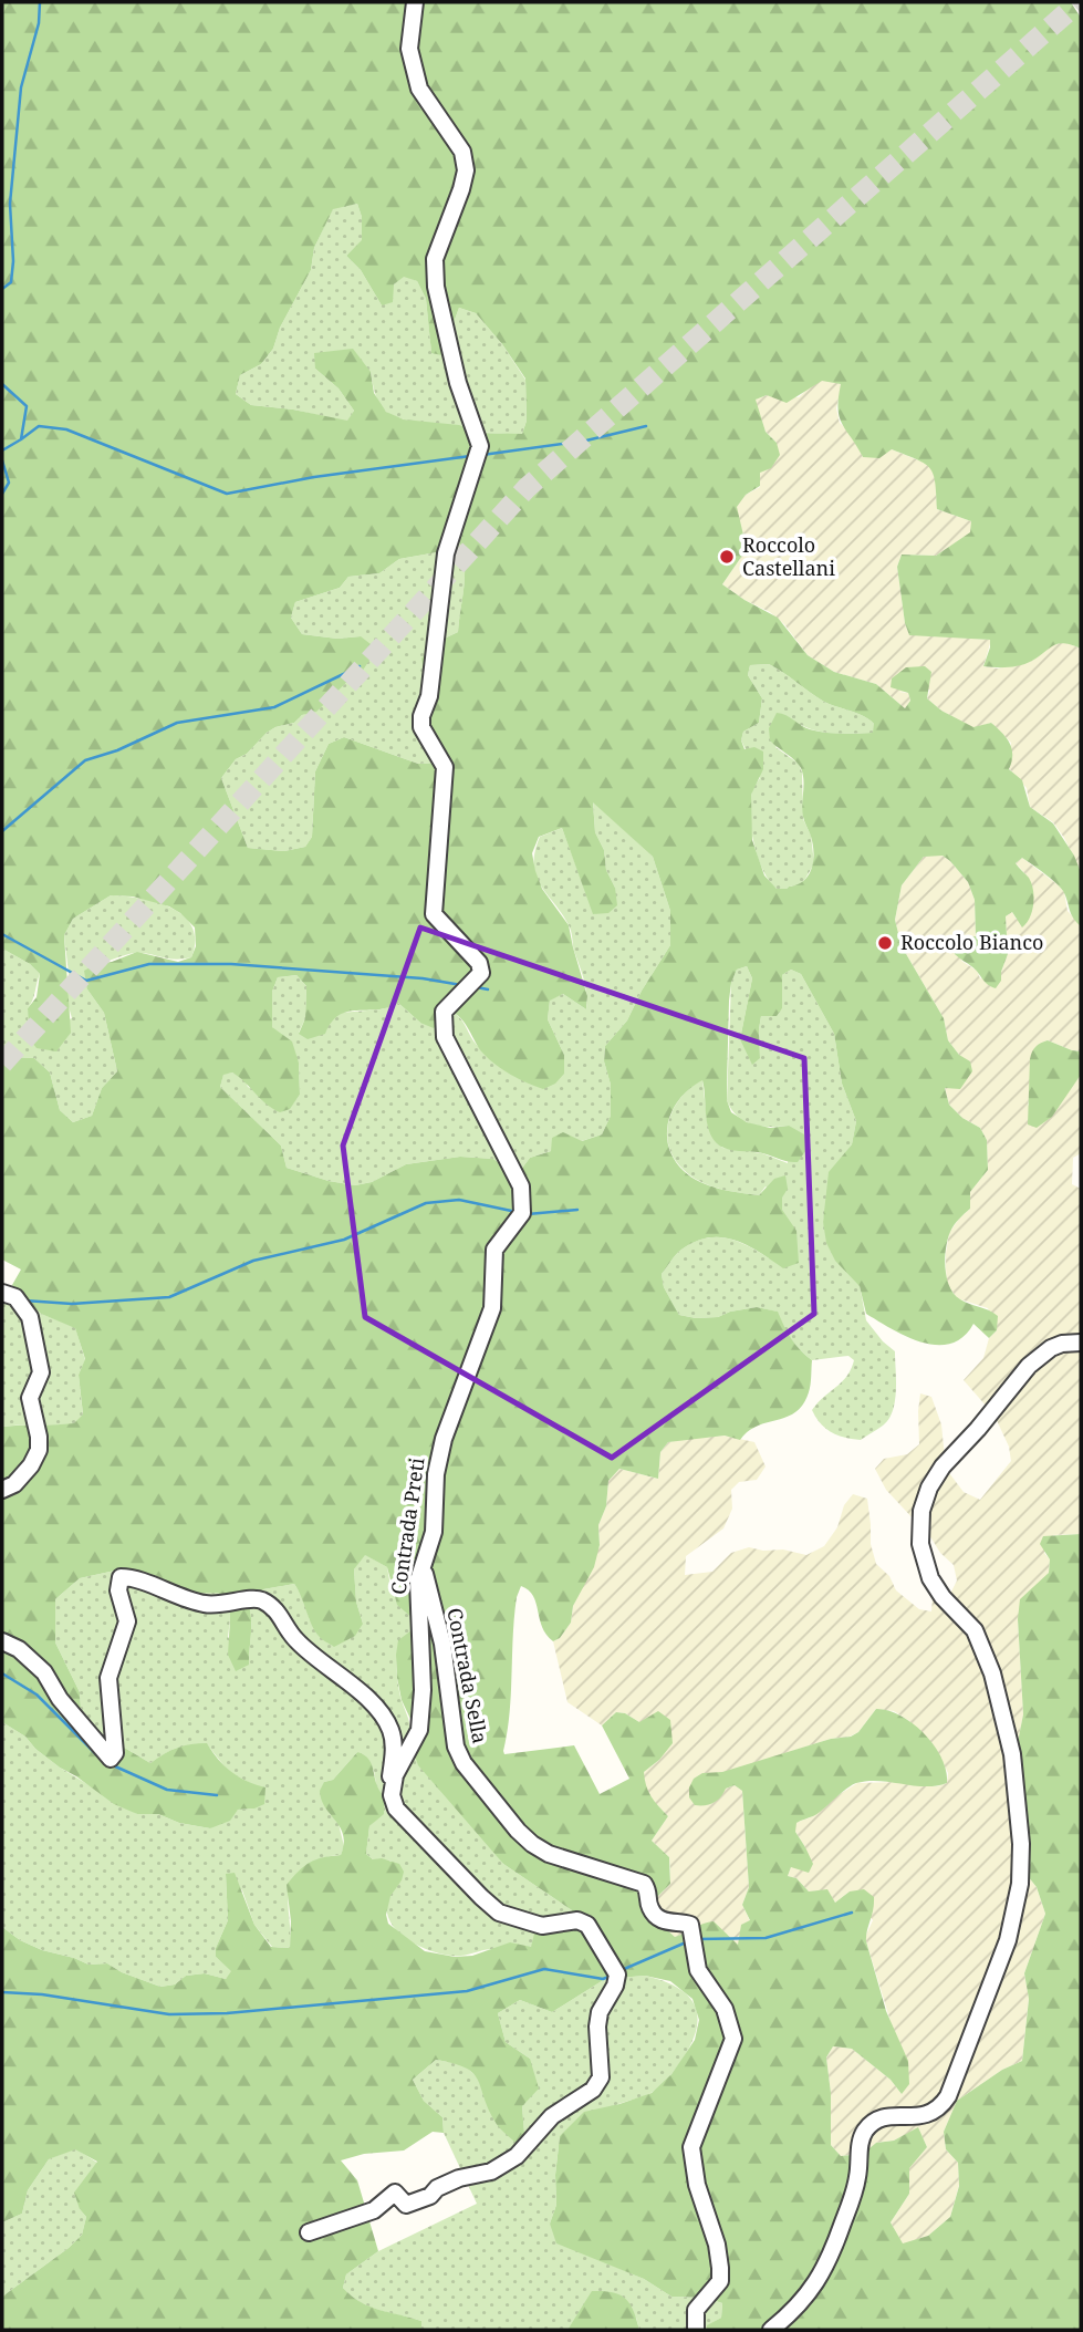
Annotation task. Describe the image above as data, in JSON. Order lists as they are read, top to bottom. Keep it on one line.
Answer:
{"streets":{"street":["Contrada Preti","Contrada Sella"]},"crossings":[["Contrada Preti","Contrada Sella"]],"places":["Roccolo Castellani","Roccolo Bianco"]}
